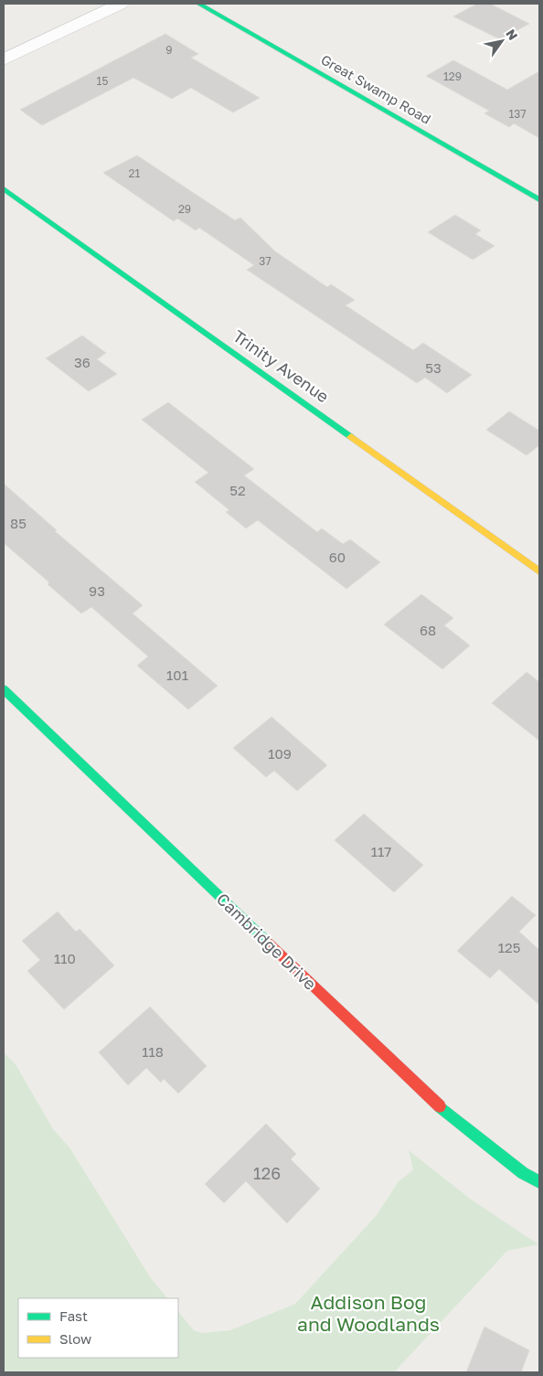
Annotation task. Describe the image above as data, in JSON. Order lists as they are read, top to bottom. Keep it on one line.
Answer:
{"streets":{"street":["Great Swamp Road","Trinity Avenue","Cambridge Drive"]},"parks":["Addison Bog and Woodlands"],"house_numbers":["9","129","15","137","21","29","37","36","53","52","85","60","93","68","101","109","117","125","110","118","126"],"legend":["Fast","Slow"],"north":"top right"}
